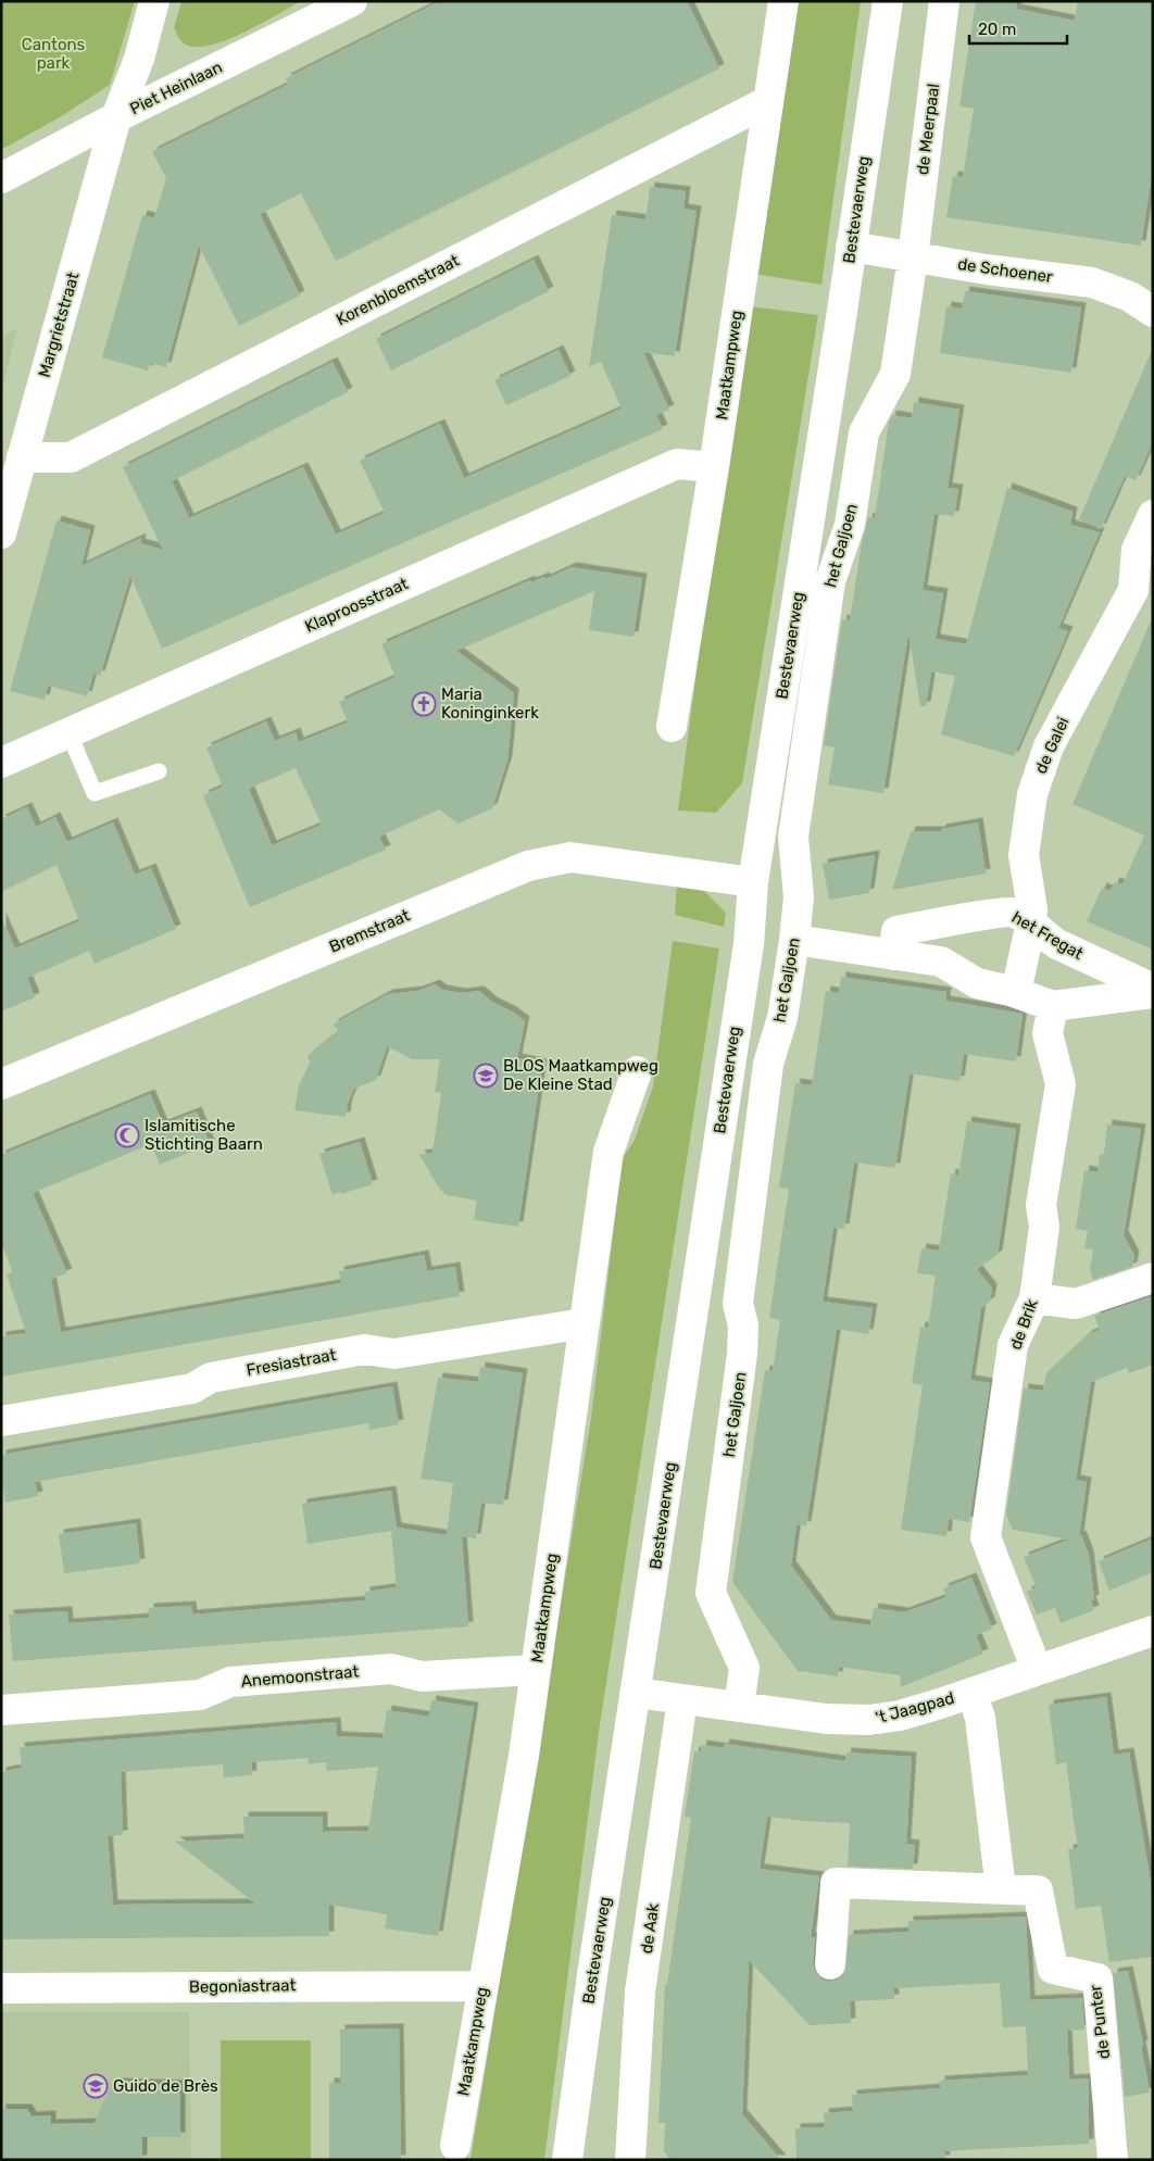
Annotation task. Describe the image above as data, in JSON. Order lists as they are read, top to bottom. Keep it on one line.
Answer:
{"streets":{"street":["Piet Heinlaan","de Meerpaal","Bestevaerweg","de Schoener","Korenbloemstraat","Margrietstraat","Maatkampweg","het Galjoen","Klaproosstraat","de Galei","Bremstraat","het Fregat","de Brik","Fresiastraat","Anemoonstraat","'t Jaagpad","de Aak","Begoniastraat","de Punter"]},"crossings":[["Piet Heinlaan","Margrietstraat"],["de Meerpaal","de Schoener"],["de Meerpaal","het Galjoen"],["Bestevaerweg","de Schoener"],["Bestevaerweg","Bremstraat"],["Bestevaerweg","'t Jaagpad"],["de Schoener","het Galjoen"],["Korenbloemstraat","Margrietstraat"],["Korenbloemstraat","Maatkampweg"],["Maatkampweg","Klaproosstraat"],["Maatkampweg","Fresiastraat"],["Maatkampweg","Anemoonstraat"],["Maatkampweg","Begoniastraat"],["het Galjoen","'t Jaagpad"],["de Galei","het Fregat"],["de Brik","'t Jaagpad"],["'t Jaagpad","de Aak"]],"parks":["Cantons park"],"places":{"church":["Maria Koninginkerk"],"school or university":["BLOS Maatkampweg De Kleine Stad","Guido de Brès"],"mosque":["Islamitische Stichting Baarn"]},"scale_bar":"20 m"}
